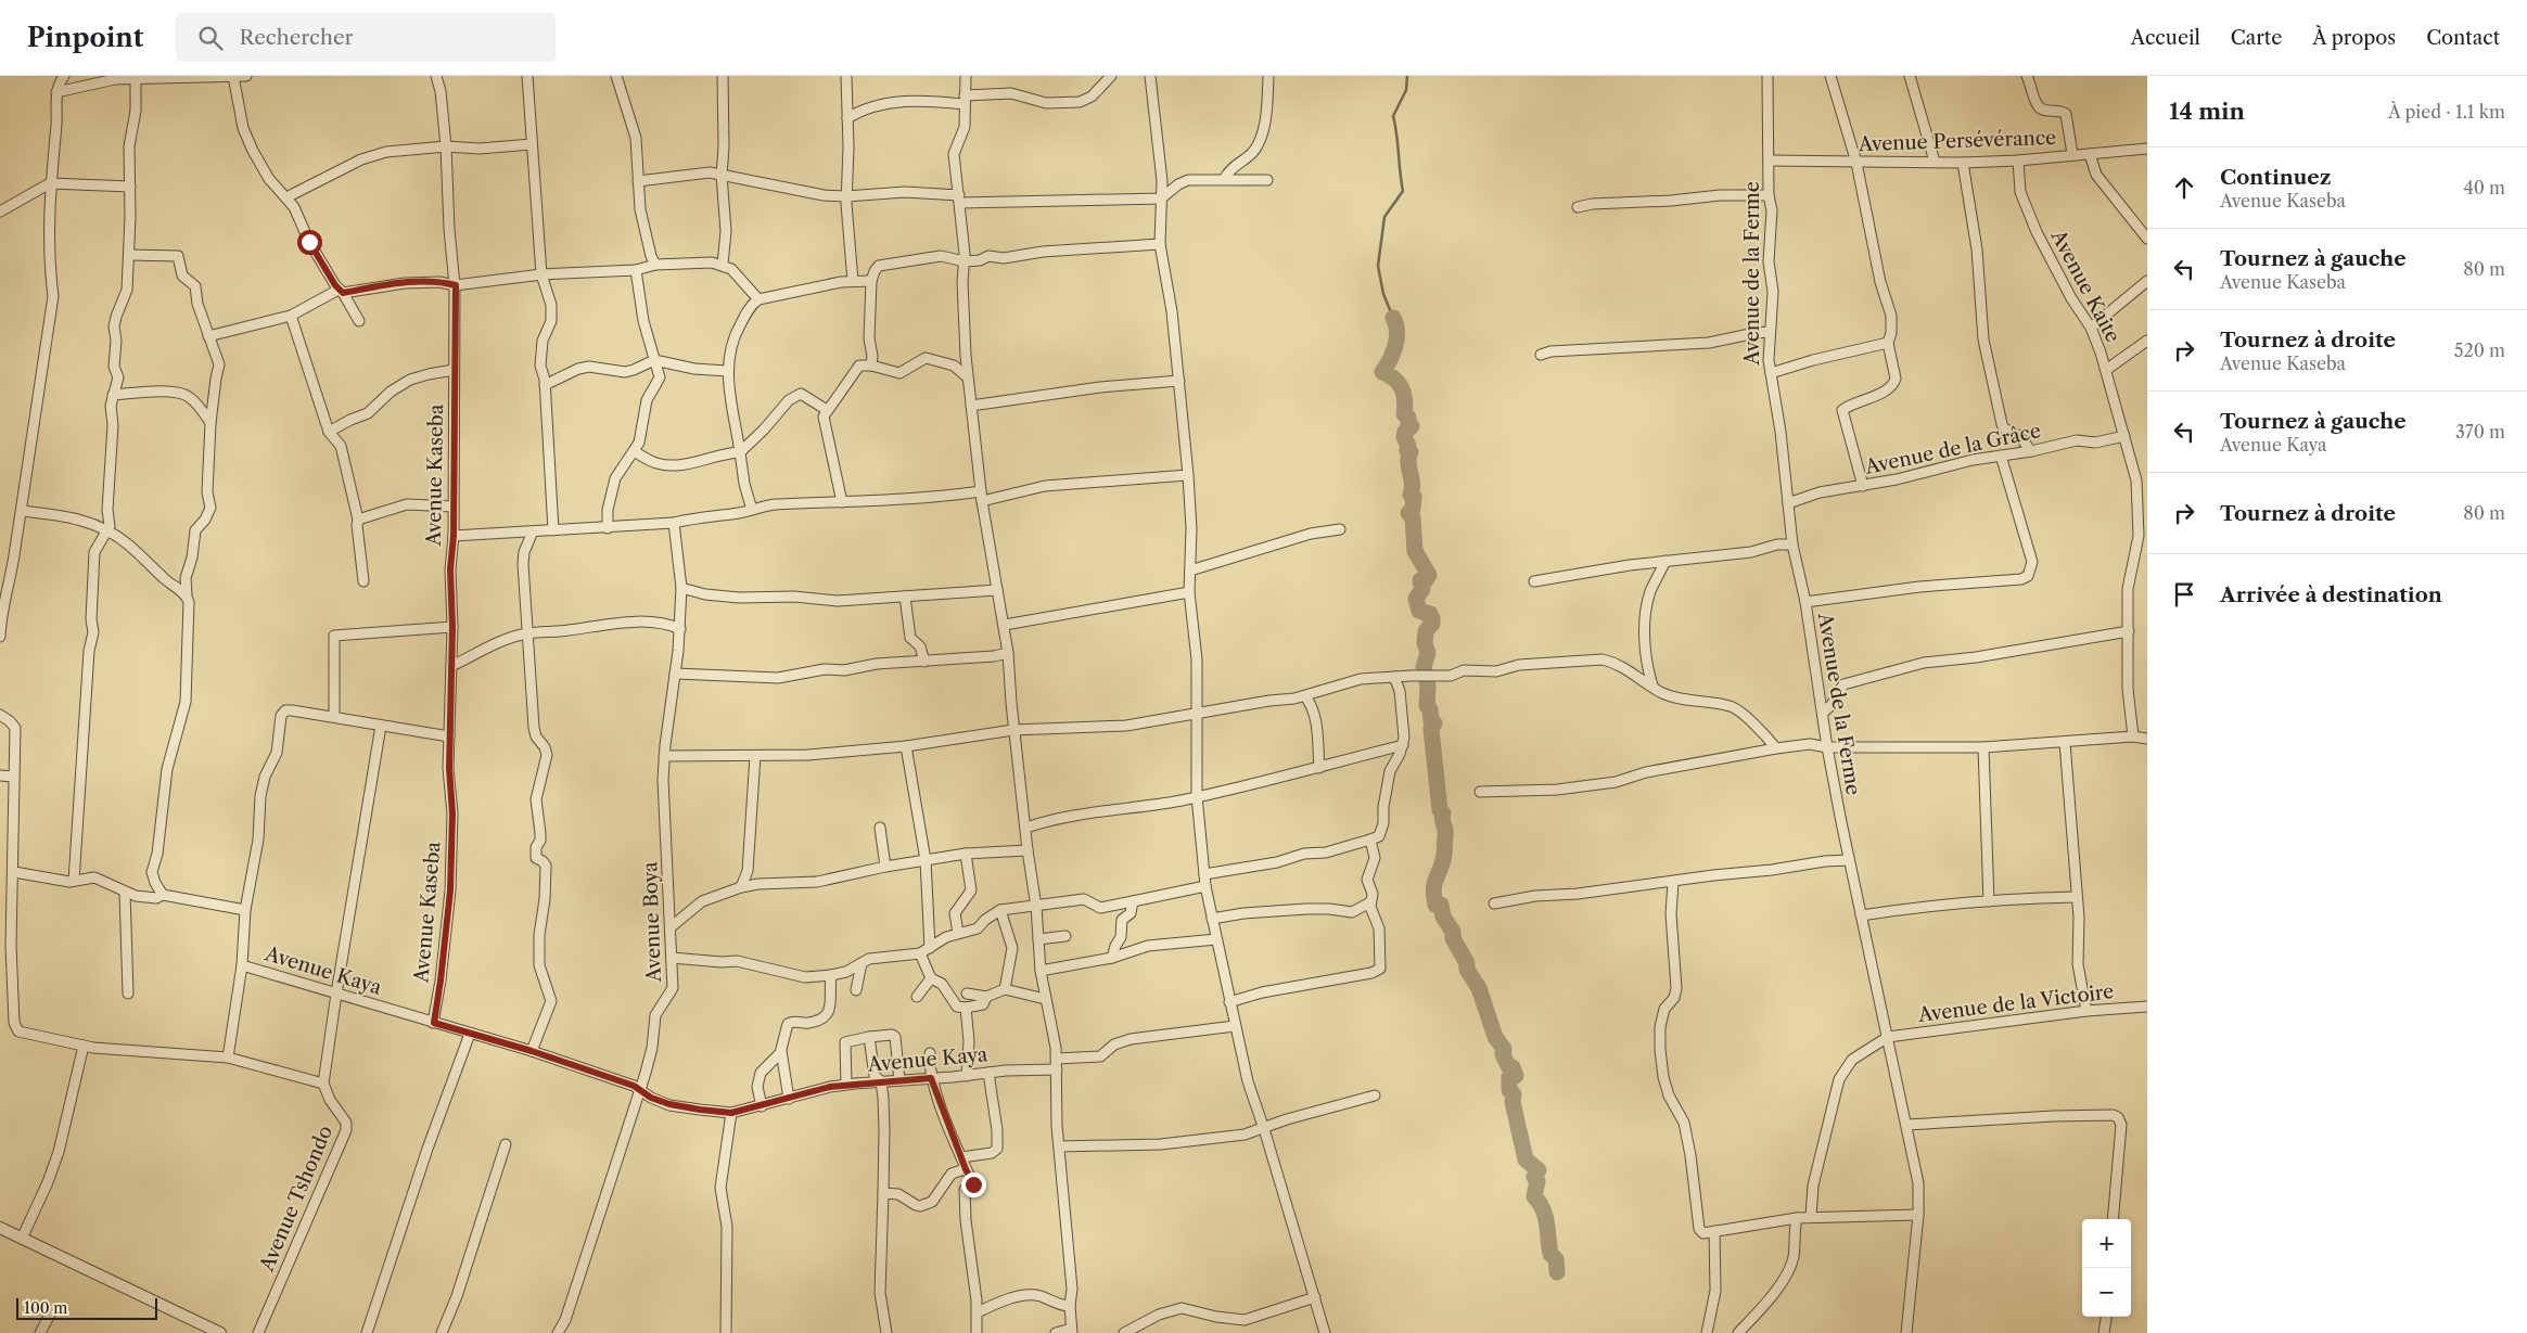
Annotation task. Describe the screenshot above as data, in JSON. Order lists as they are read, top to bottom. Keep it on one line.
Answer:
{"streets":{"street":["Avenue Persévérance","Avenue de la Ferme","Avenue Kaite","Avenue de la Grâce","Avenue Kaseba","Avenue Boya","Avenue Kaya","Avenue de la Victoire","Avenue Tshondo"]},"crossings":[["Avenue Persévérance","Avenue de la Ferme"],["Avenue Persévérance","Avenue Kaite"],["Avenue de la Ferme","Avenue de la Grâce"],["Avenue de la Ferme","Avenue de la Victoire"],["Avenue Kaite","Avenue de la Grâce"],["Avenue Kaseba","Avenue Kaya"],["Avenue Boya","Avenue Kaya"]],"scale_bar":"100 m","page":{"header":"Pinpoint","search":"Rechercher","nav":["Accueil","Carte","À propos","Contact"],"heading":["14 min","À pied · 1.1 km"],"list":[["Continuez","Avenue Kaseba","40 m"],["Tournez à gauche","Avenue Kaseba","80 m"],["Tournez à droite","Avenue Kaseba","520 m"],["Tournez à gauche","Avenue Kaya","370 m"],["Tournez à droite","80 m"],"Arrivée à destination"],"map_buttons":["+","−"],"scale":"100 m"}}
